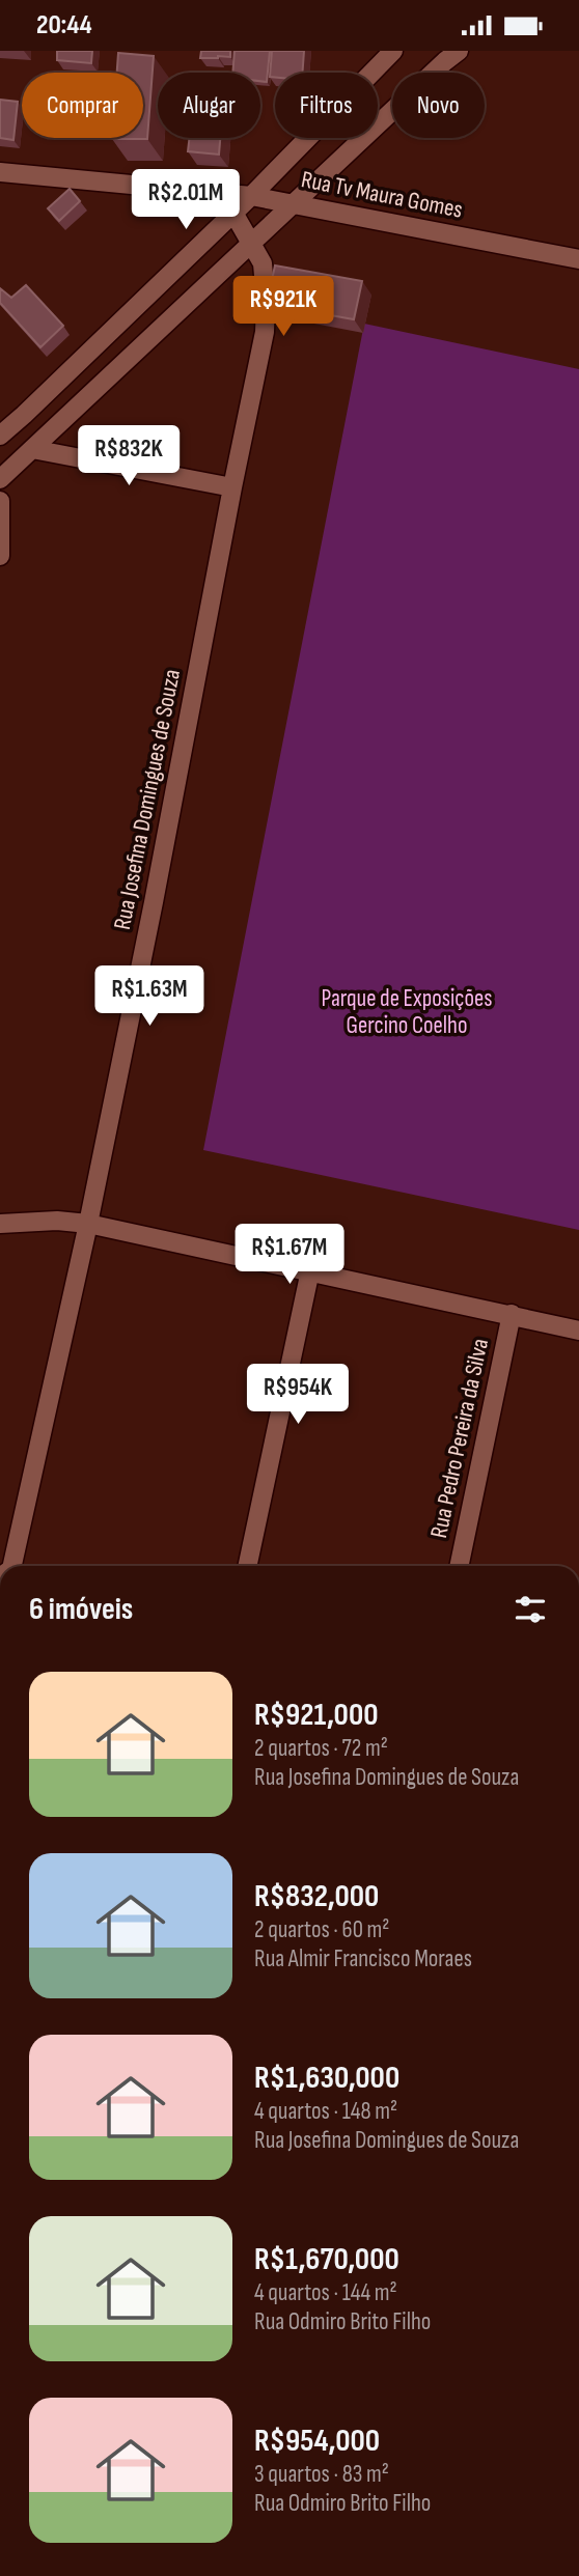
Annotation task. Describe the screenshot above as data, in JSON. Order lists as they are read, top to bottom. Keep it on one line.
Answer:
{"streets":{"street":["Rua Tv Maura Gomes","Rua Josefina Domingues de Souza","Rua Pedro Pereira da Silva"]},"parks":["Parque de Exposições Gercino Coelho"],"page":{"status":"20:44","chip":["Comprar","Alugar","Filtros","Novo"],"price":["R$2.01M","R$921K","R$832K","R$1.63M","R$1.67M","R$954K"],"heading":"6 imóveis","list":[{"name":"R$921,000","note":"2 quartos · 72 m² · Rua Josefina Domingues de Souza"},{"name":"R$832,000","note":"2 quartos · 60 m² · Rua Almir Francisco Moraes"},{"name":"R$1,630,000","note":"4 quartos · 148 m² · Rua Josefina Domingues de Souza"},{"name":"R$1,670,000","note":"4 quartos · 144 m² · Rua Odmiro Brito Filho"},{"name":"R$954,000","note":"3 quartos · 83 m² · Rua Odmiro Brito Filho"}]}}
